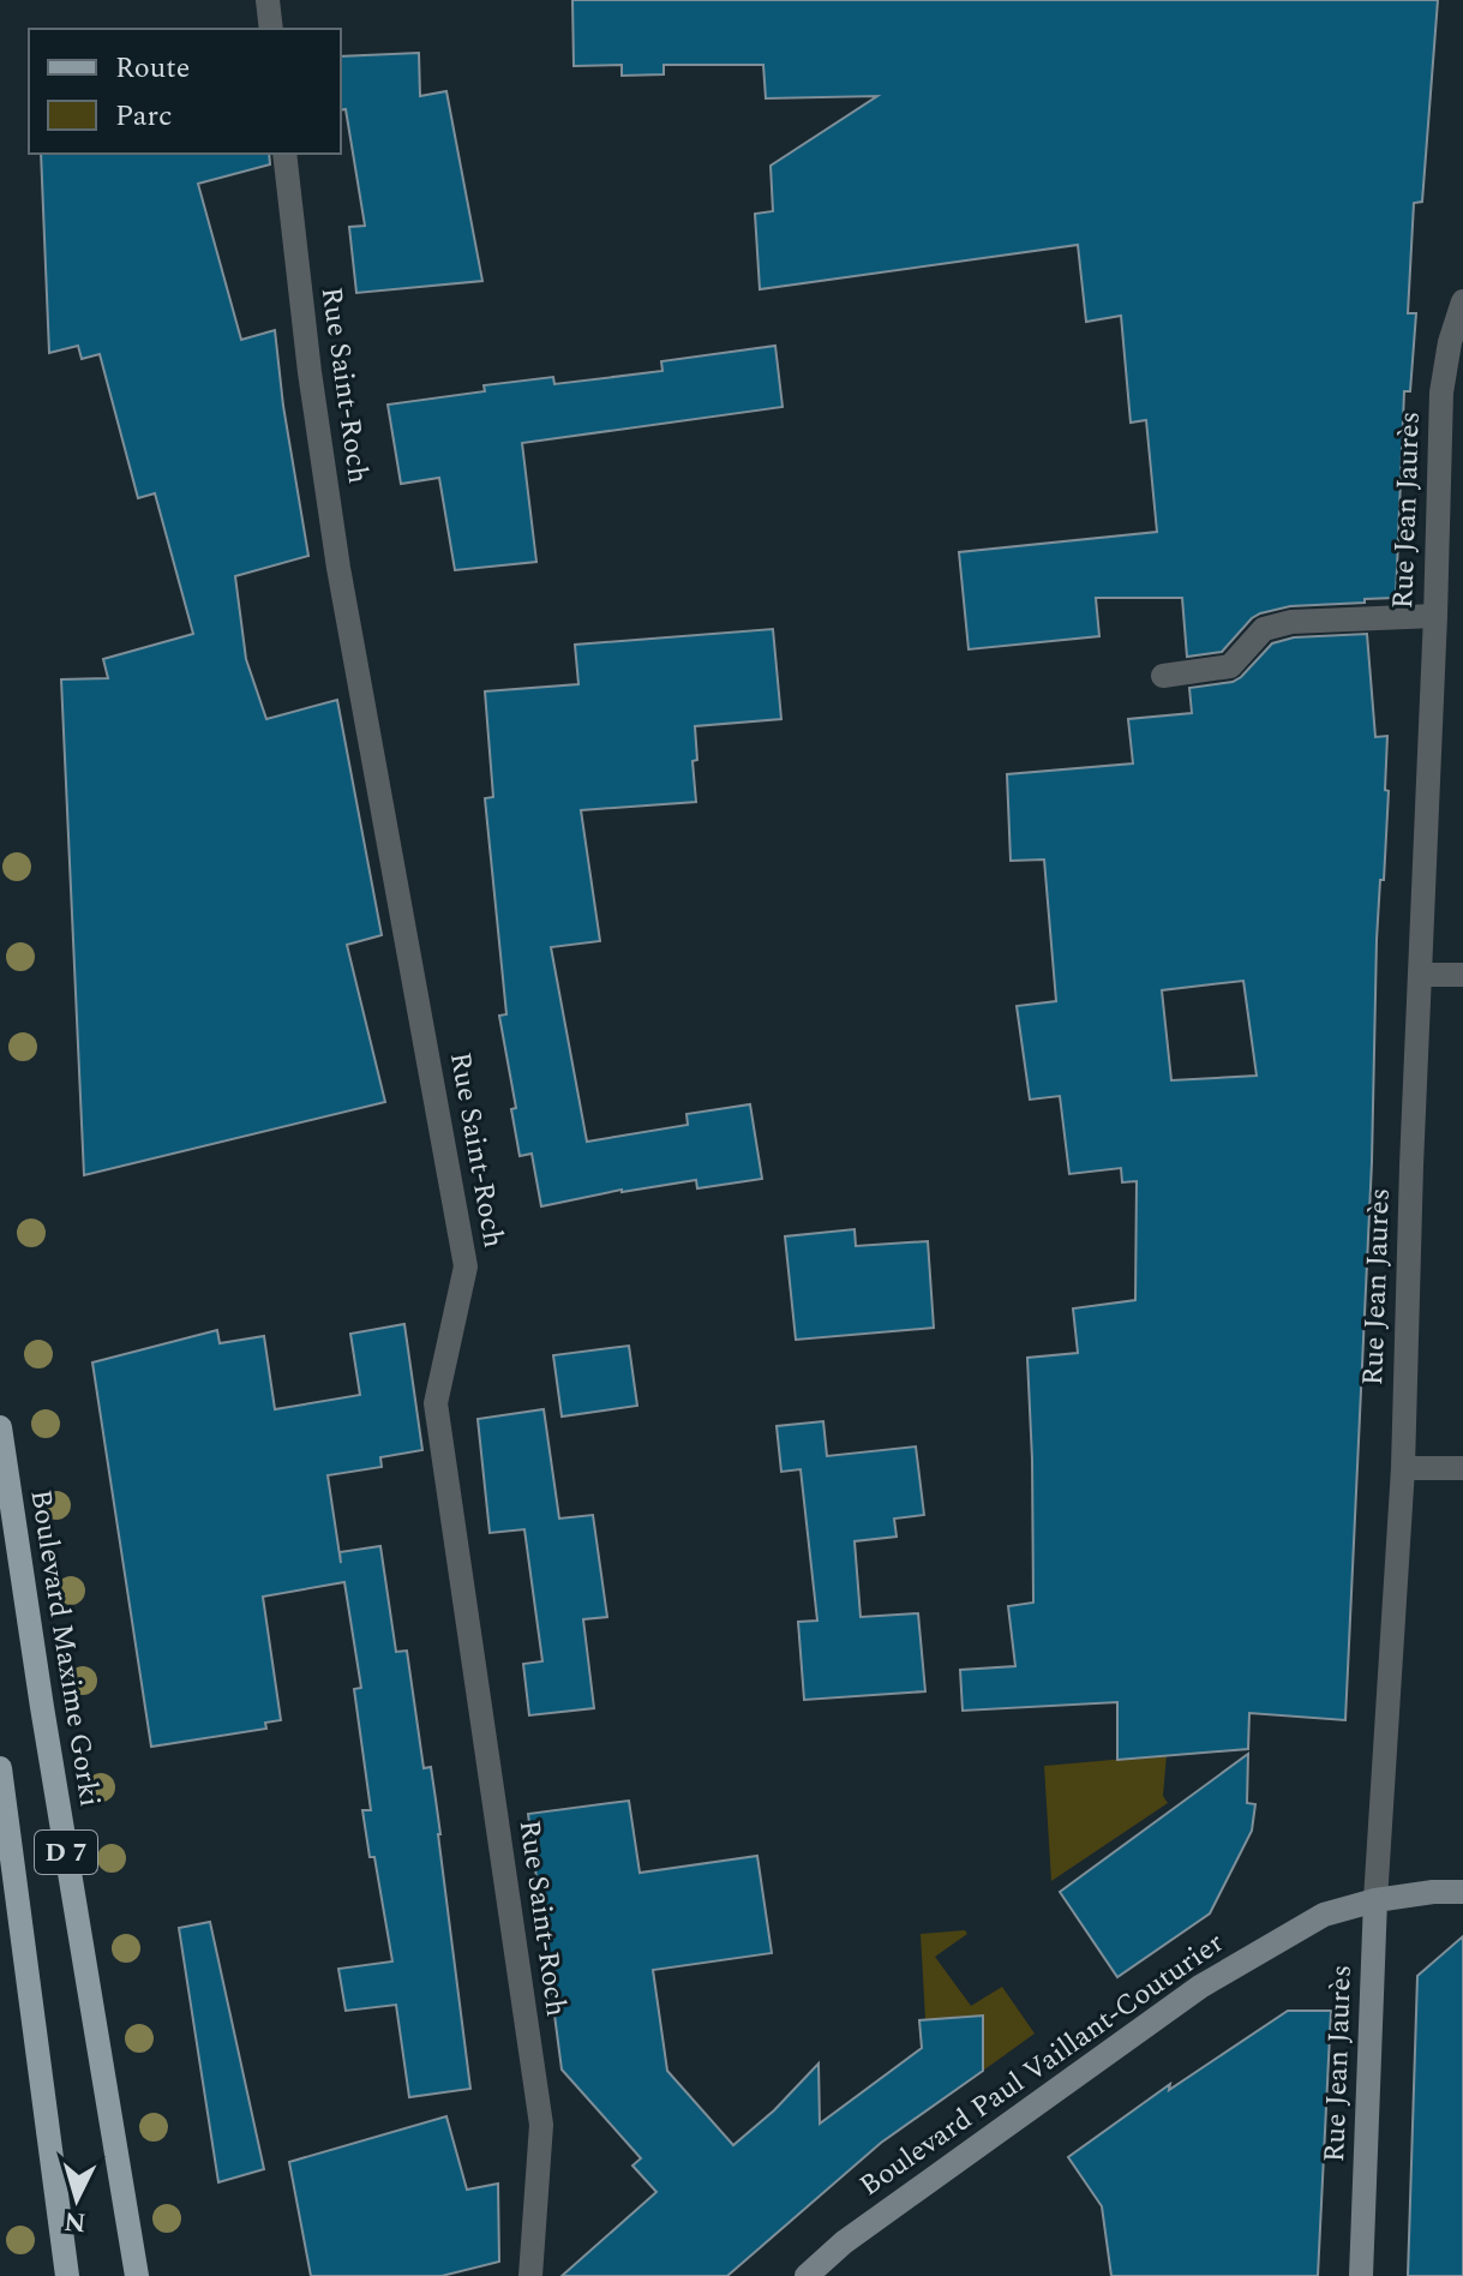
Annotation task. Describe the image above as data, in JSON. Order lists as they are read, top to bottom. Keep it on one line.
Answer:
{"streets":{"main road":["Rue Jean Jaurès","Boulevard Maxime Gorki","D 7","Boulevard Paul Vaillant-Couturier"],"street":["Rue Saint-Roch"]},"crossings":[["Rue Jean Jaurès","Boulevard Paul Vaillant-Couturier"]],"legend":["Route","Parc"],"north":"bottom"}
